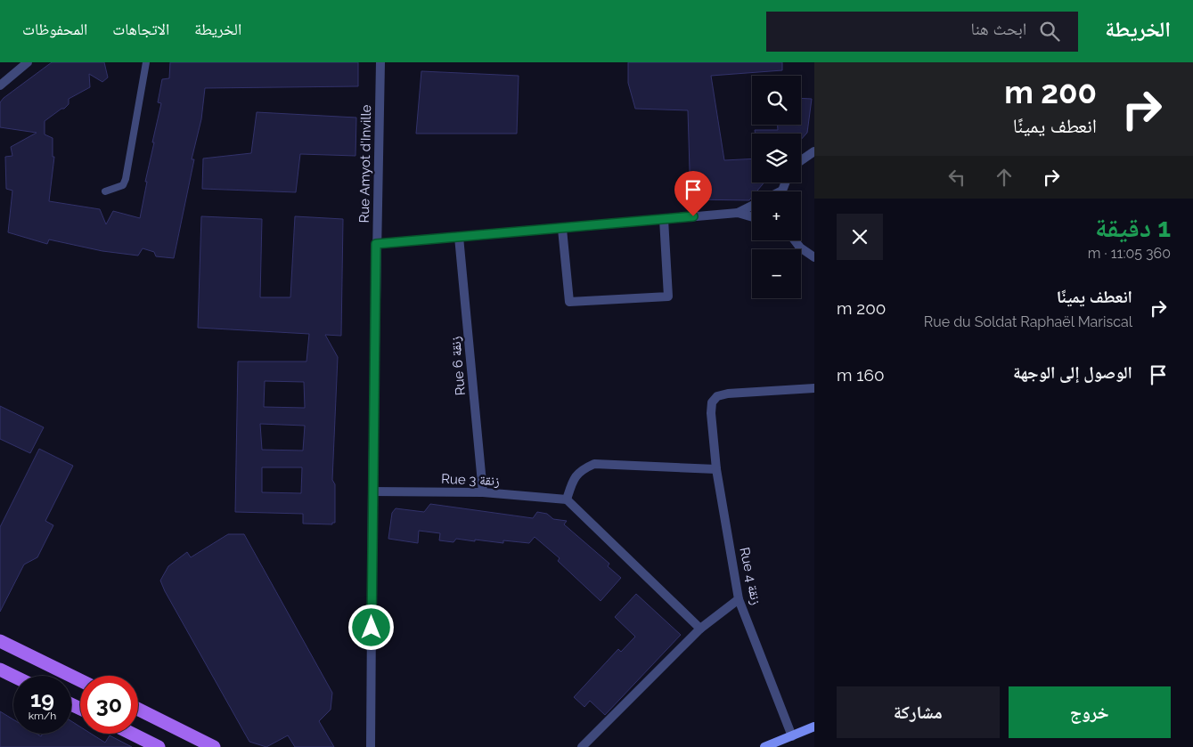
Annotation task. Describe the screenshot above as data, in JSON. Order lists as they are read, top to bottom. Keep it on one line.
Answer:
{"streets":{"street":["Rue Amyot d'Inville","Rue 6 زنقة","Rue 3 زنقة","Rue 4 زنقة"]},"crossings":[["Rue Amyot d'Inville","Rue 3 زنقة"],["Rue 6 زنقة","Rue 3 زنقة"]],"page":{"header":"الخريطة","search":"ابحث هنا","nav":["الخريطة","الاتجاهات","المحفوظات"],"turn":["200 m","انعطف يمينًا"],"map_buttons":["+","−"],"heading":["1 دقيقة","360 m · 11:05"],"list":[{"name":"انعطف يمينًا","note":"Rue du Soldat Raphaël Mariscal","value":"200 m"},{"name":"الوصول إلى الوجهة","value":"160 m"}],"speed":"19 km/h","limit":"30","buttons":["خروج","مشاركة"]}}
